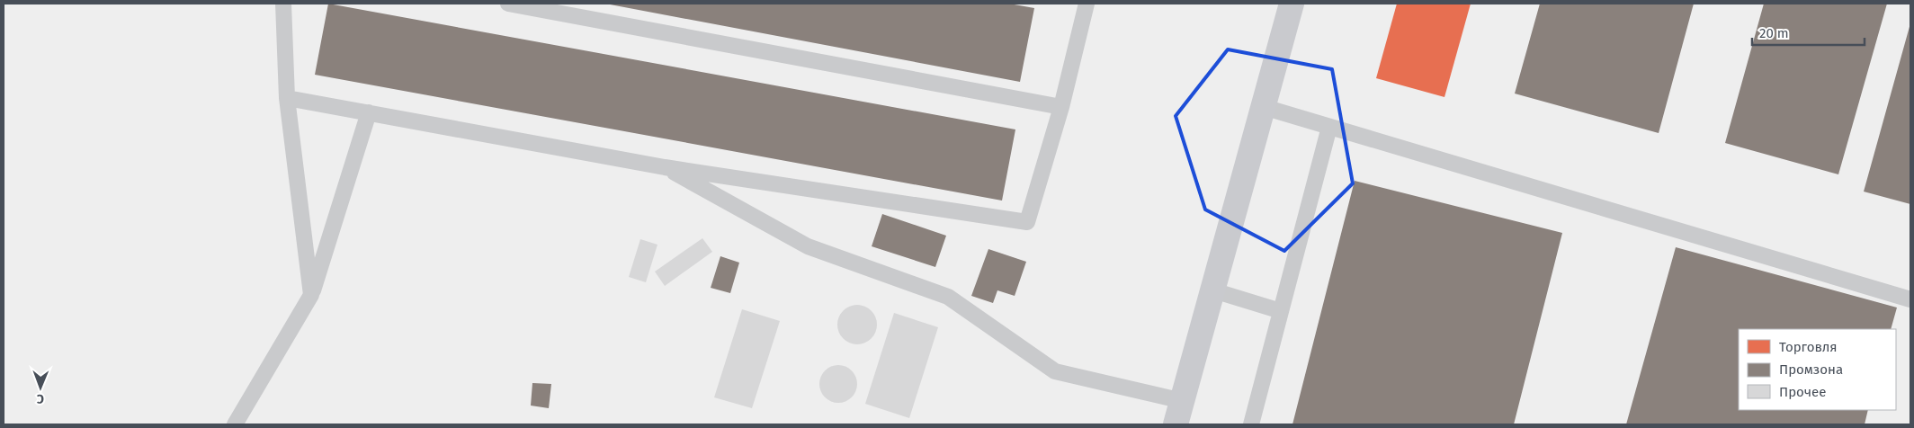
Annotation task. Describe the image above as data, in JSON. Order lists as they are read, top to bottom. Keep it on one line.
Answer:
{"legend":["Торговля","Промзона","Прочее"],"scale_bar":"20 m","north":"bottom"}
